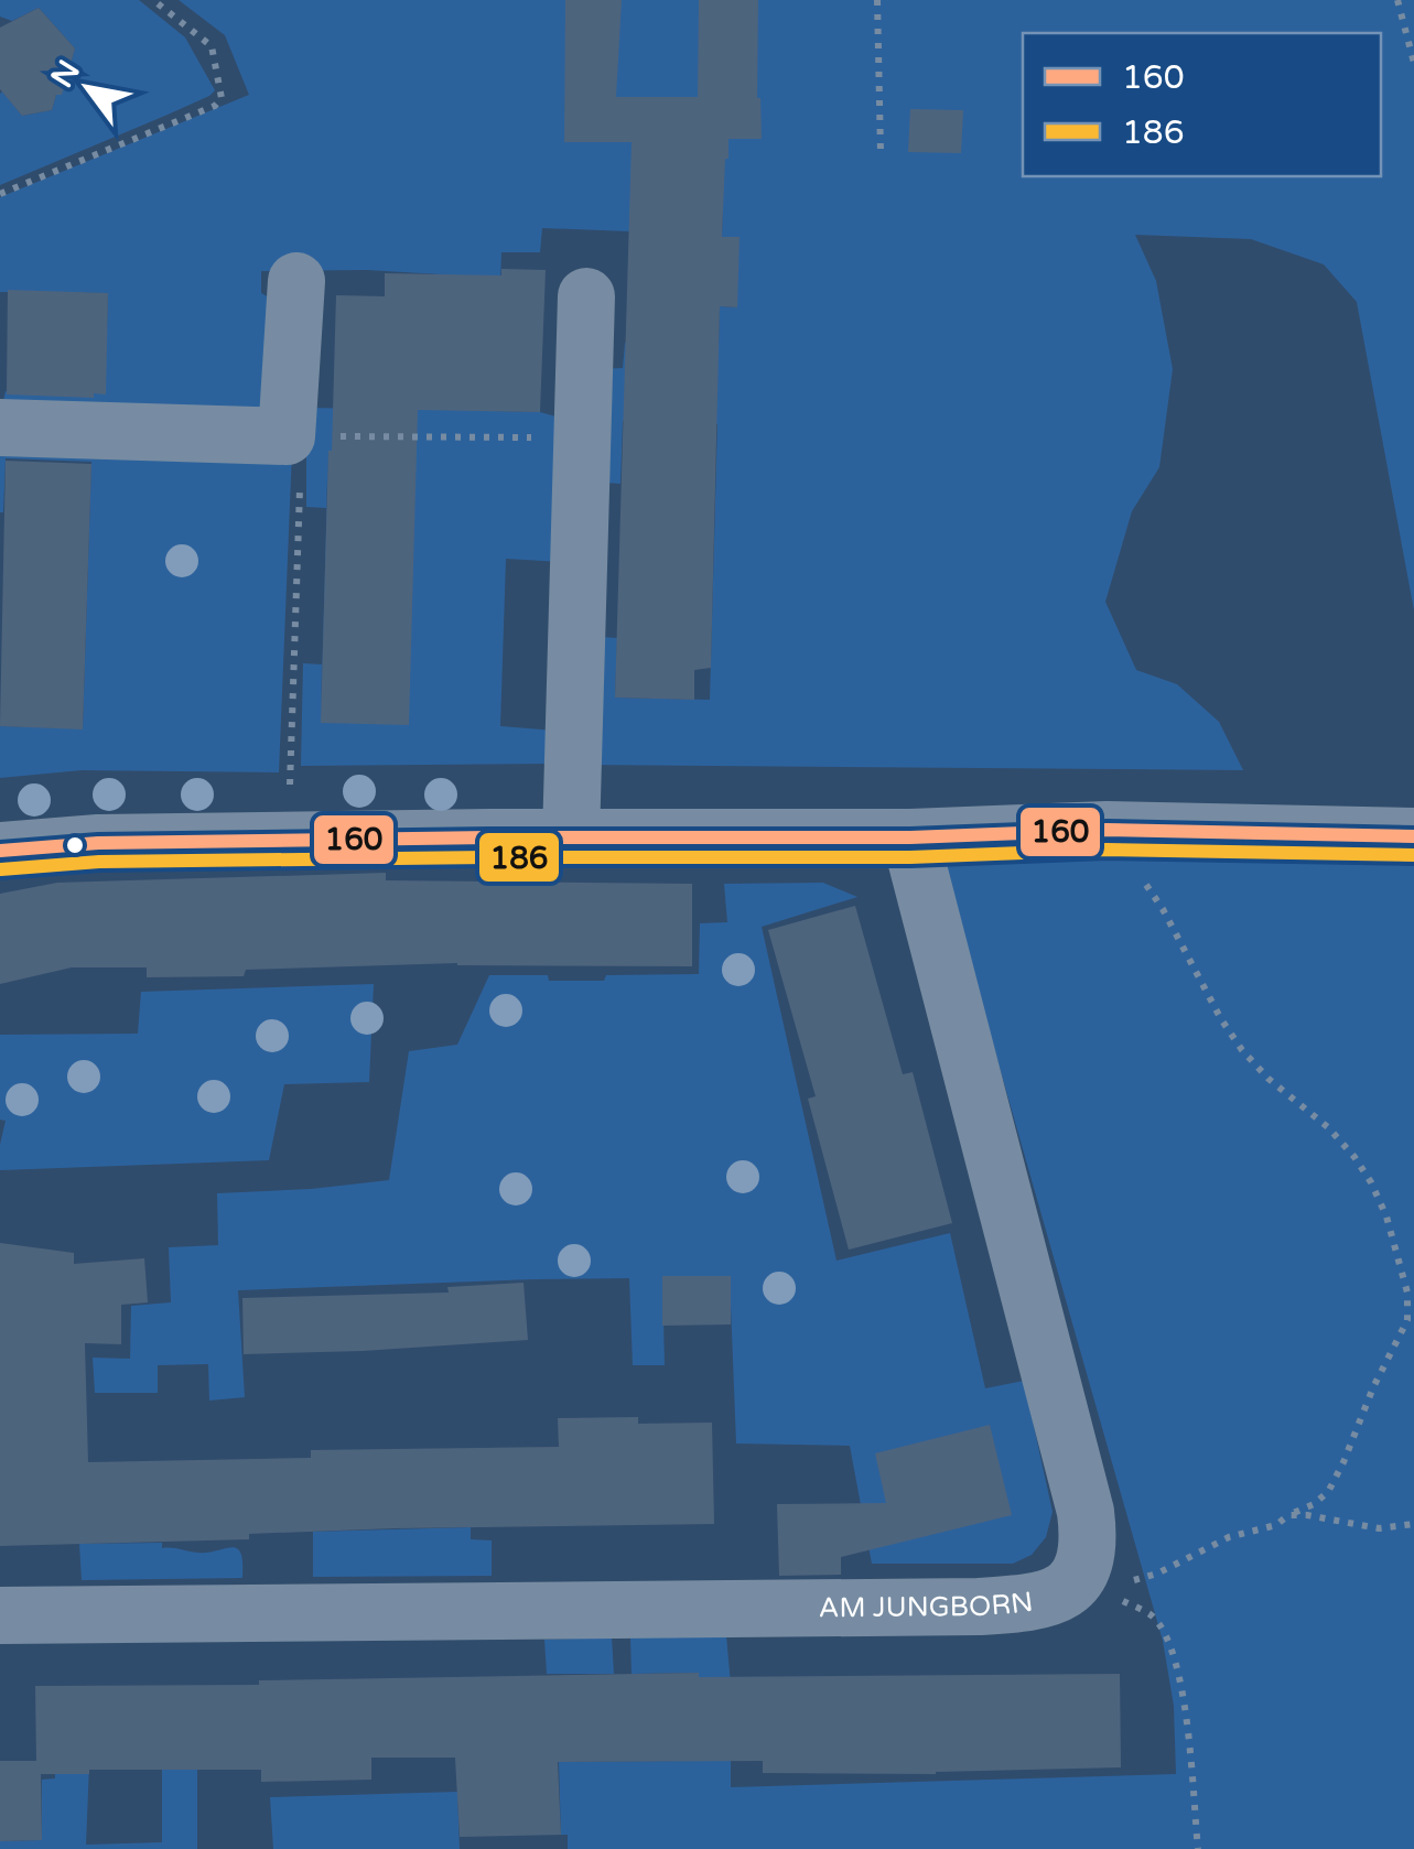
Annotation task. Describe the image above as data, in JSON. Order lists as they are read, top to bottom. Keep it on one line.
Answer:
{"streets":{"street":["AM JUNGBORN"]},"lines":["transit line 160","transit line 186"],"legend":["160","186"],"north":"top left"}
